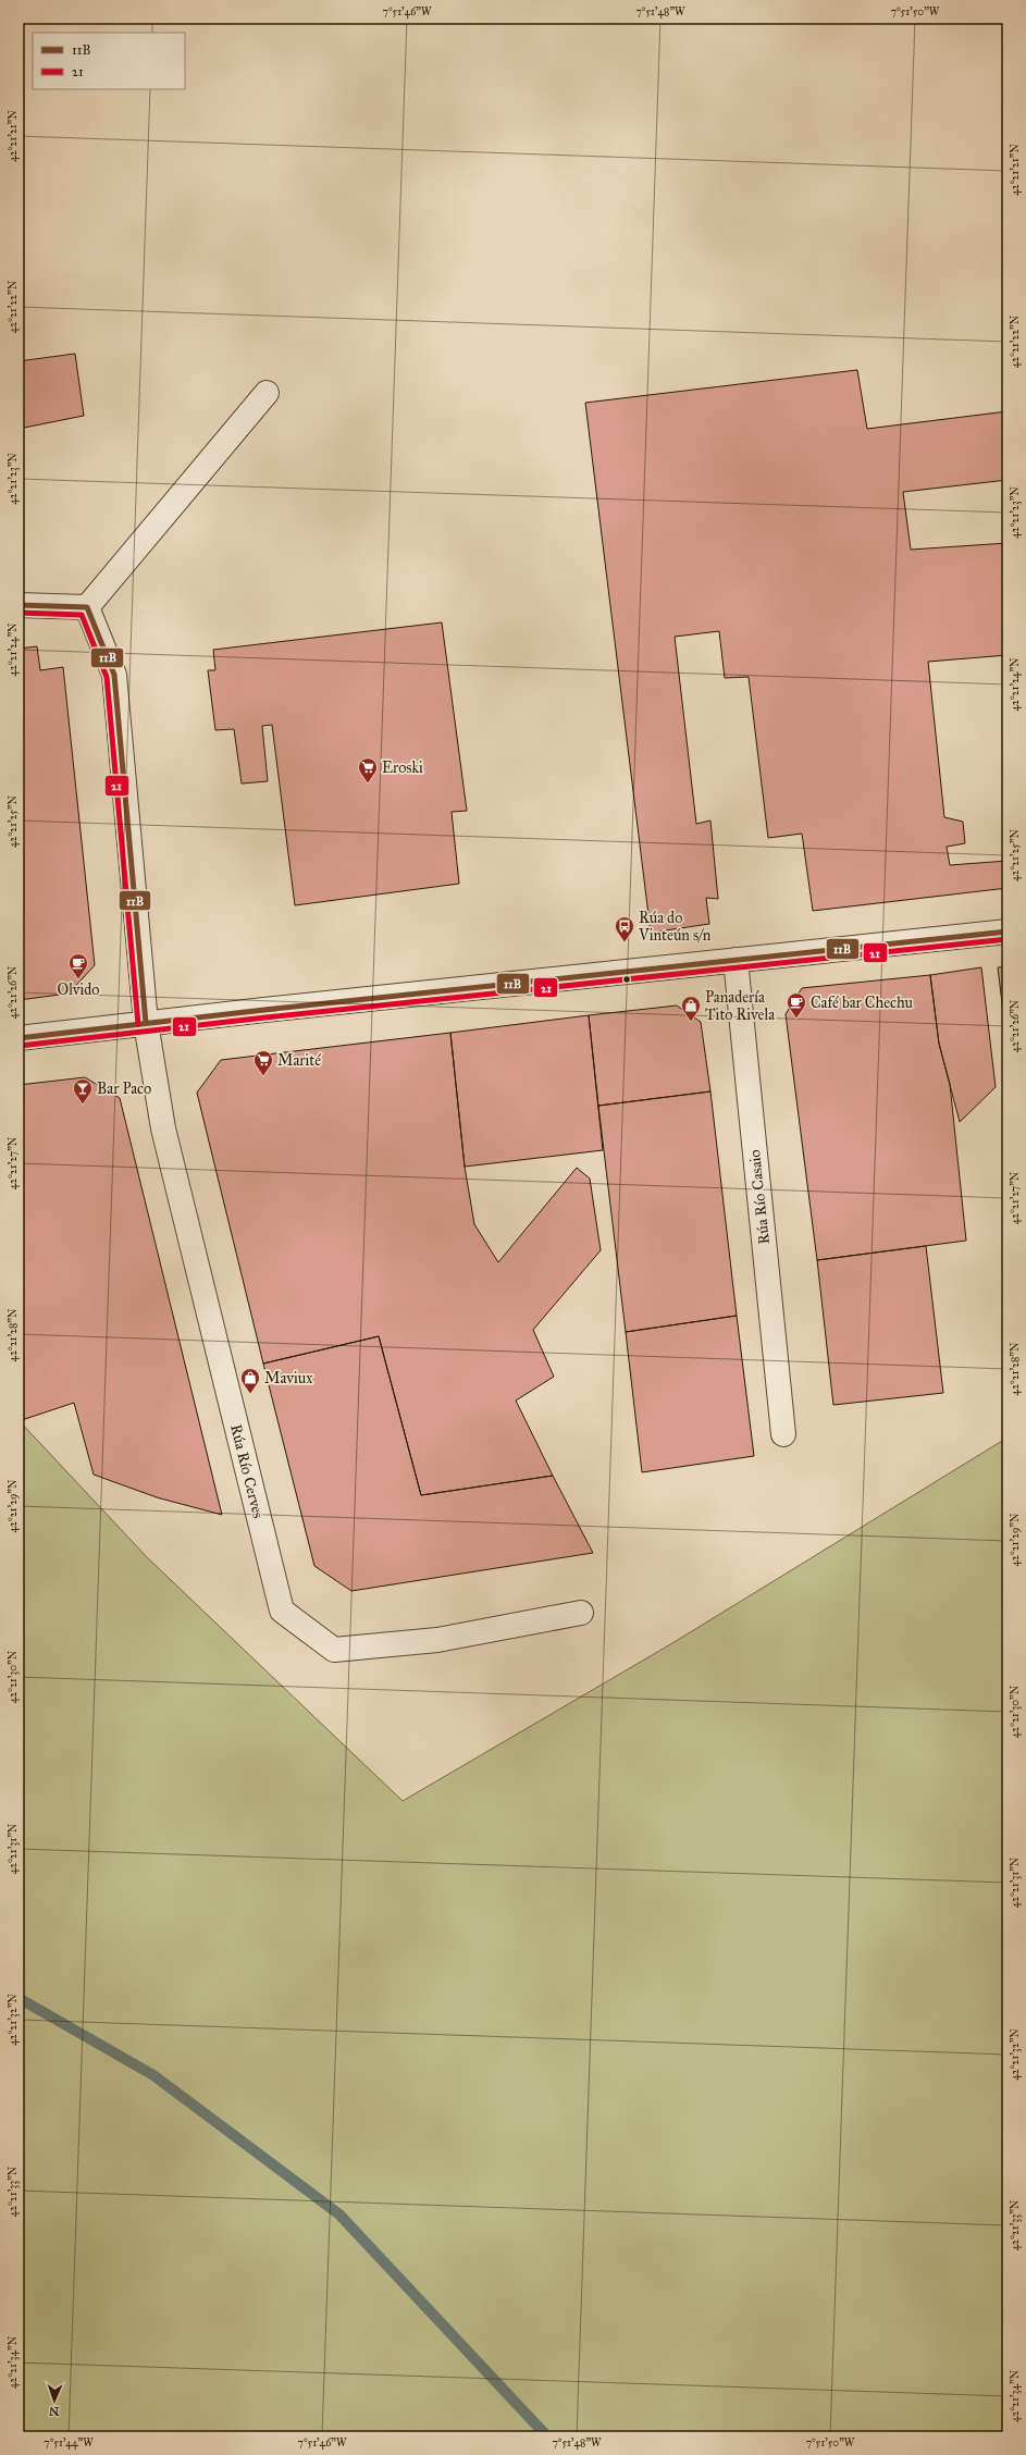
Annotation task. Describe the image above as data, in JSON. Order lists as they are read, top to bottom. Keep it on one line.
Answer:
{"streets":{"street":["Rúa Río Casaio","Rúa Río Cerves"]},"places":{"supermarket":["Eroski","Marité"],"bus stop":["Rúa do Vinteún s/n"],"cafe":["Olvido","Café bar Chechu"],"shop":["Panadería Tito Rivela","Maviux"],"bar":["Bar Paco"]},"lines":["transit line 11B","transit line 21"],"legend":["11B","21"],"north":"bottom","coordinates":["7°51'46\"W","7°51'48\"W","7°51'50\"W","42°21'21\"N","42°21'22\"N","42°21'23\"N","42°21'24\"N","42°21'25\"N","42°21'26\"N","42°21'27\"N","42°21'28\"N","42°21'29\"N","42°21'30\"N","42°21'31\"N","42°21'32\"N","42°21'33\"N","42°21'34\"N","7°51'44\"W"]}
